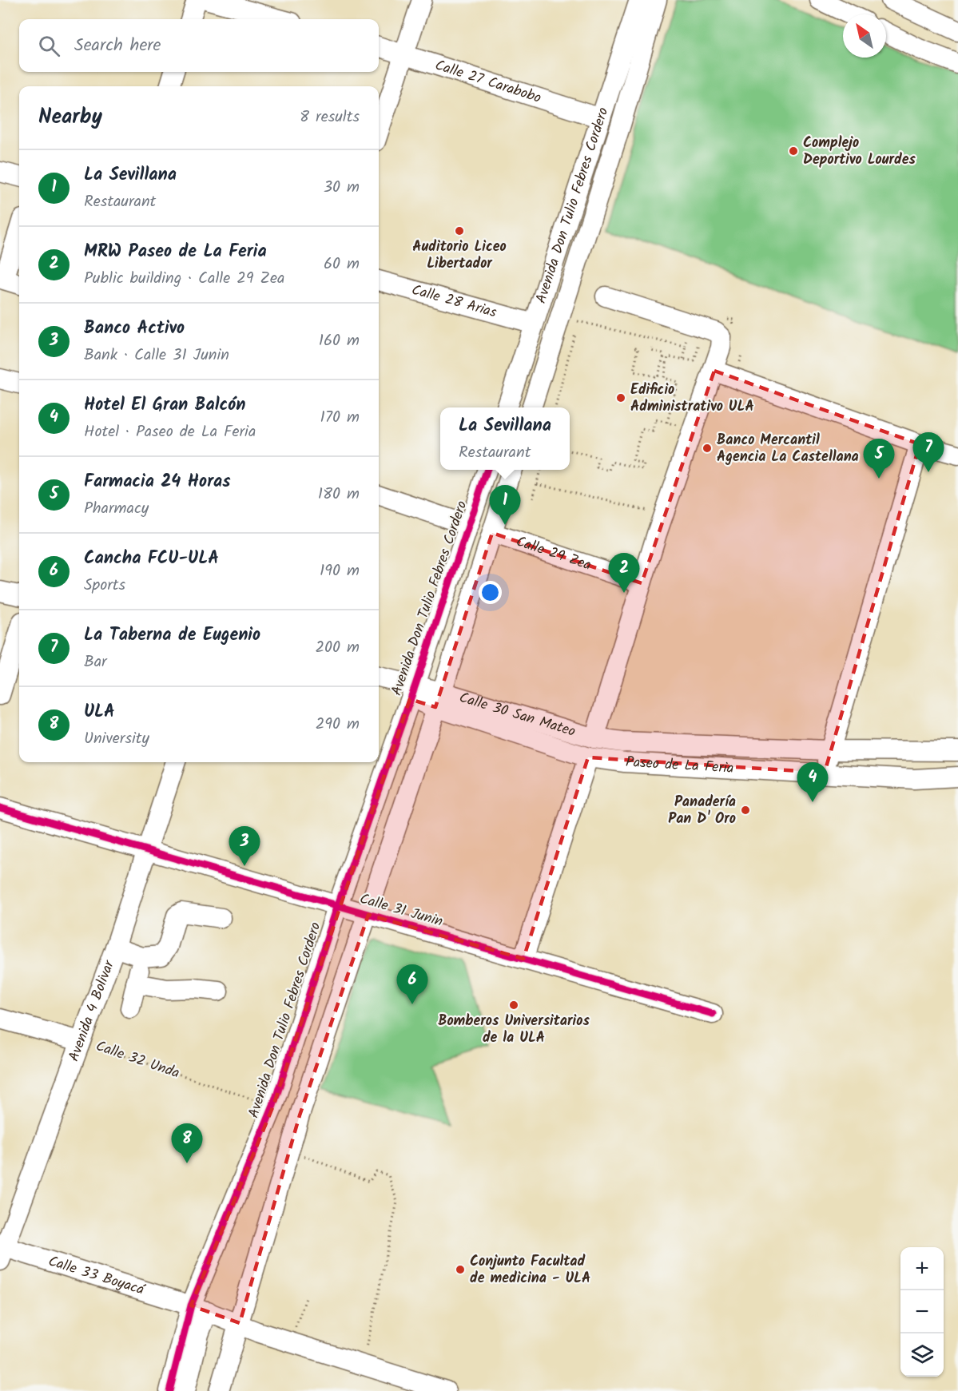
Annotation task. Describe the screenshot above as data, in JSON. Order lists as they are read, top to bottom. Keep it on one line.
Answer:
{"streets":{"street":["Calle 27 Carabobo","Avenida Don Tulio Febres Cordero","Calle 28 Arias","Calle 29 Zea","Calle 30 San Mateo","Paseo de La Feria","Calle 31 Junin","Avenida 4 Bolivar","Calle 32 Unda","Calle 33 Boyacá"]},"crossings":[["Calle 27 Carabobo","Avenida Don Tulio Febres Cordero"],["Avenida Don Tulio Febres Cordero","Calle 28 Arias"],["Avenida Don Tulio Febres Cordero","Calle 31 Junin"],["Avenida Don Tulio Febres Cordero","Calle 32 Unda"],["Avenida Don Tulio Febres Cordero","Calle 33 Boyacá"],["Calle 30 San Mateo","Paseo de La Feria"],["Calle 31 Junin","Avenida 4 Bolivar"],["Avenida 4 Bolivar","Calle 32 Unda"],["Avenida 4 Bolivar","Calle 33 Boyacá"]],"places":["Complejo Deportivo Lourdes","Auditorio Liceo Libertador","Edificio Administrativo ULA","Banco Mercantil Agencia La Castellana","Panadería Pan D' Oro","Bomberos Universitarios de la ULA","Conjunto Facultad de medicina - ULA"],"north":"top left","page":{"search":"Search here","heading":["Nearby","8 results"],"list":[{"mark":"1","name":"La Sevillana","note":"Restaurant","value":"30 m"},{"mark":"2","name":"MRW Paseo de La Feria","note":"Public building · Calle 29 Zea","value":"60 m"},{"mark":"3","name":"Banco Activo","note":"Bank · Calle 31 Junin","value":"160 m"},{"mark":"4","name":"Hotel El Gran Balcón","note":"Hotel · Paseo de La Feria","value":"170 m"},{"mark":"5","name":"Farmacia 24 Horas","note":"Pharmacy","value":"180 m"},{"mark":"6","name":"Cancha FCU-ULA","note":"Sports","value":"190 m"},{"mark":"7","name":"La Taberna de Eugenio","note":"Bar","value":"200 m"},{"mark":"8","name":"ULA","note":"University","value":"290 m"}],"popup":["La Sevillana","Restaurant"],"pins":["7","5","1","2","4","3","6","8"],"map_buttons":["+","−"]}}
